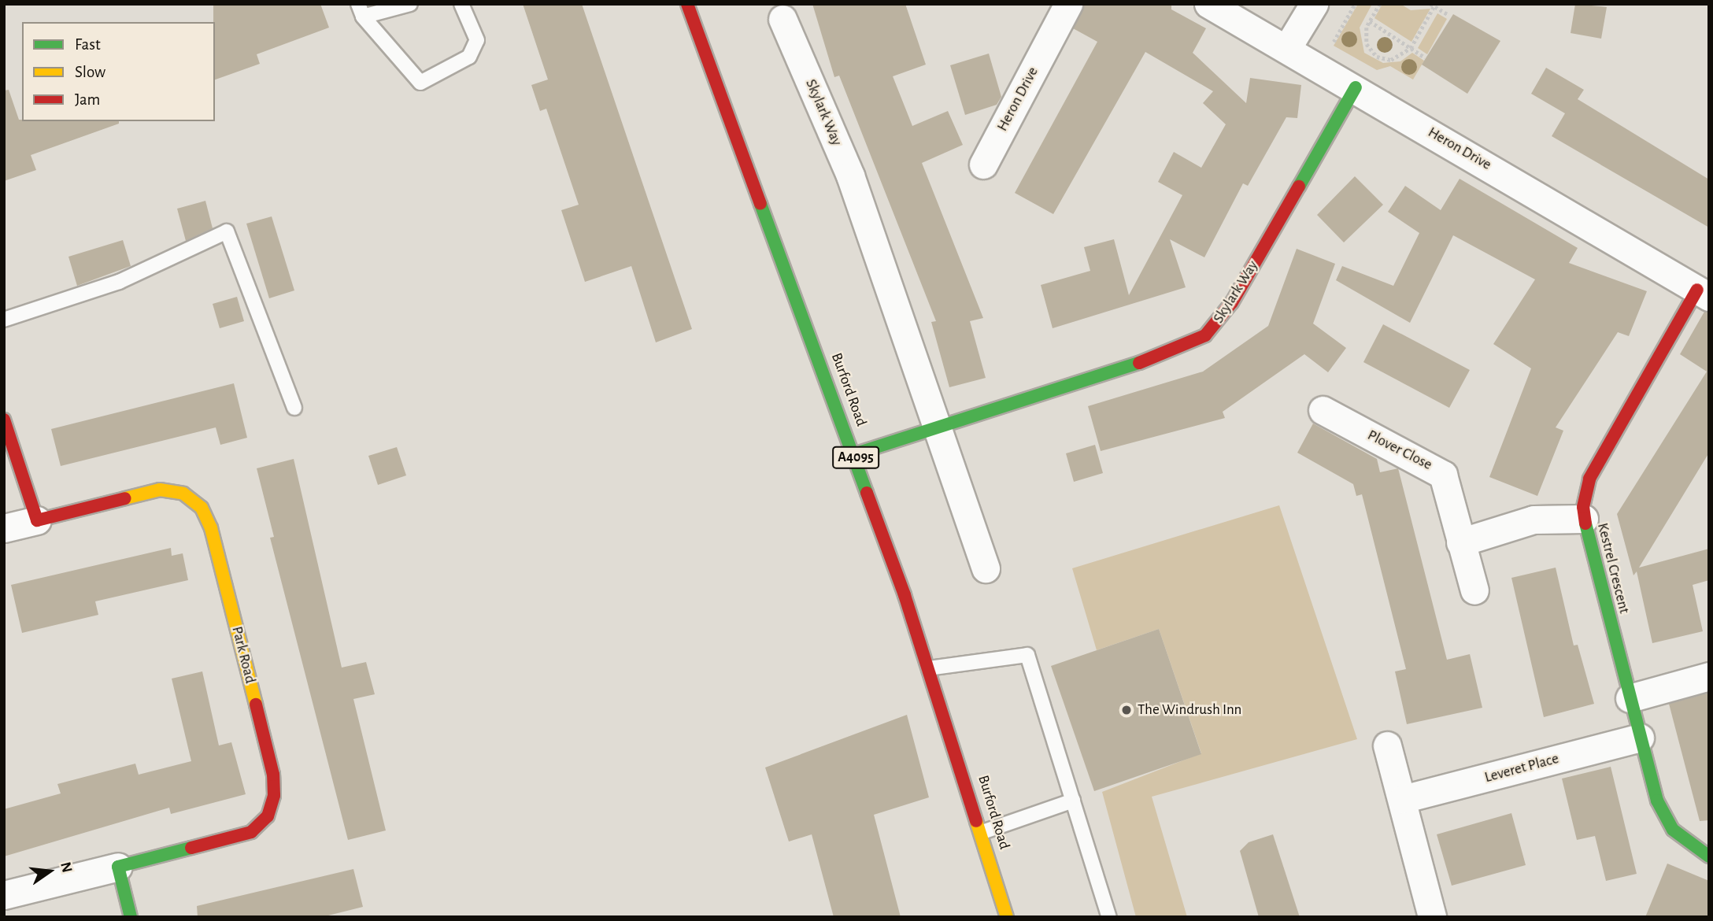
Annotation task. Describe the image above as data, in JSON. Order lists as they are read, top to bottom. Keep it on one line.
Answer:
{"streets":{"street":["Heron Drive","Skylark Way","Burford Road","Plover Close","A4095","Kestrel Crescent","Park Road","Leveret Place"]},"crossings":[["Heron Drive","Skylark Way"],["Heron Drive","Kestrel Crescent"],["Skylark Way","Burford Road"],["Kestrel Crescent","Leveret Place"]],"places":["The Windrush Inn"],"legend":["Fast","Slow","Jam"],"north":"right"}
